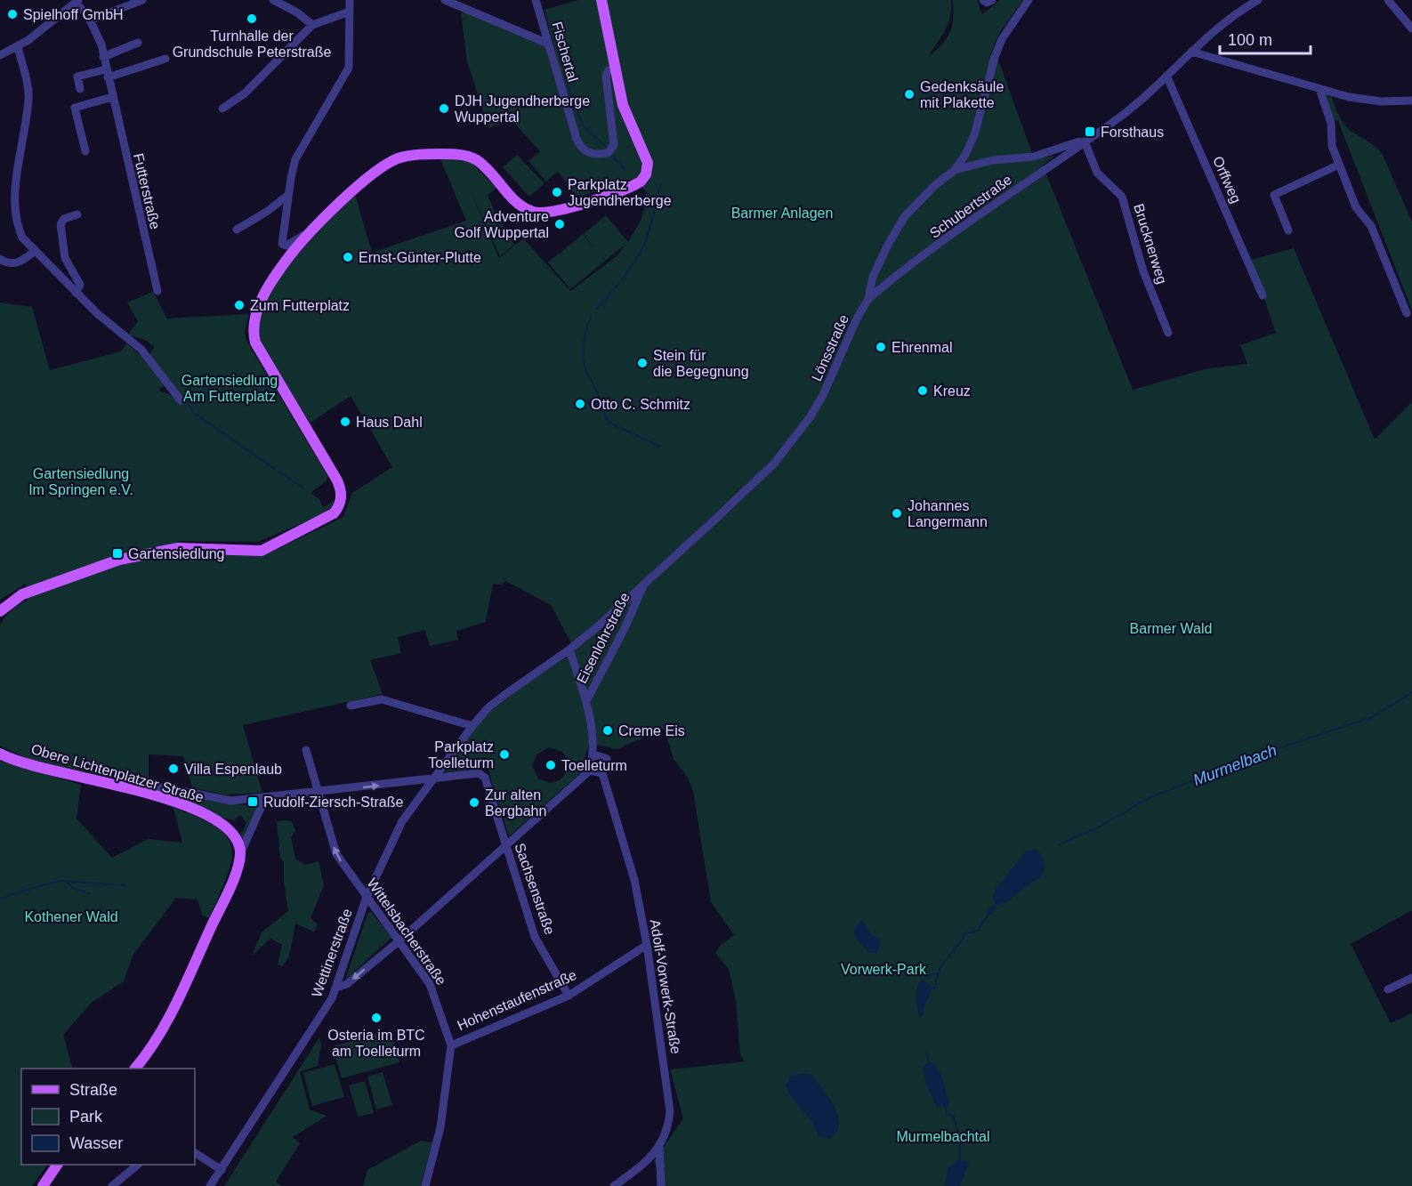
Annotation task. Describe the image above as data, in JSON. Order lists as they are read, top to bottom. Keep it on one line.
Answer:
{"streets":{"main road":["Obere Lichtenplatzer Straße"],"street":["Fischertal","Orffweg","Futterstraße","Schubertstraße","Brucknerweg","Lönsstraße","Eisenlohrstraße","Sachsenstraße","Wittelsbacherstraße","Wettinerstraße","Adolf-Vorwerk-Straße","Hohenstaufenstraße"]},"crossings":[["Orffweg","Schubertstraße"],["Schubertstraße","Brucknerweg"],["Schubertstraße","Lönsstraße"],["Lönsstraße","Eisenlohrstraße"],["Lönsstraße","Wettinerstraße"],["Sachsenstraße","Wettinerstraße"],["Sachsenstraße","Hohenstaufenstraße"],["Wittelsbacherstraße","Wettinerstraße"],["Wittelsbacherstraße","Hohenstaufenstraße"],["Adolf-Vorwerk-Straße","Hohenstaufenstraße"]],"water":["Murmelbach"],"parks":["Barmer Anlagen","Gartensiedlung Am Futterplatz","Gartensiedlung Im Springen e.V.","Barmer Wald","Kothener Wald","Vorwerk-Park","Murmelbachtal"],"places":{"other":["Spielhoff GmbH","Turnhalle der Grundschule Peterstraße","Gedenksäule mit Plakette","DJH Jugendherberge Wuppertal","Parkplatz Jugendherberge","Adventure Golf Wuppertal","Ernst-Günter-Plutte","Zum Futterplatz","Ehrenmal","Stein für die Begegnung","Kreuz","Otto C. Schmitz","Haus Dahl","Johannes Langermann","Creme Eis","Parkplatz Toelleturm","Toelleturm","Villa Espenlaub","Zur alten Bergbahn","Osteria im BTC am Toelleturm"],"transit":["Forsthaus","Gartensiedlung","Rudolf-Ziersch-Straße"]},"legend":["Straße","Park","Wasser"],"scale_bar":"100 m"}
